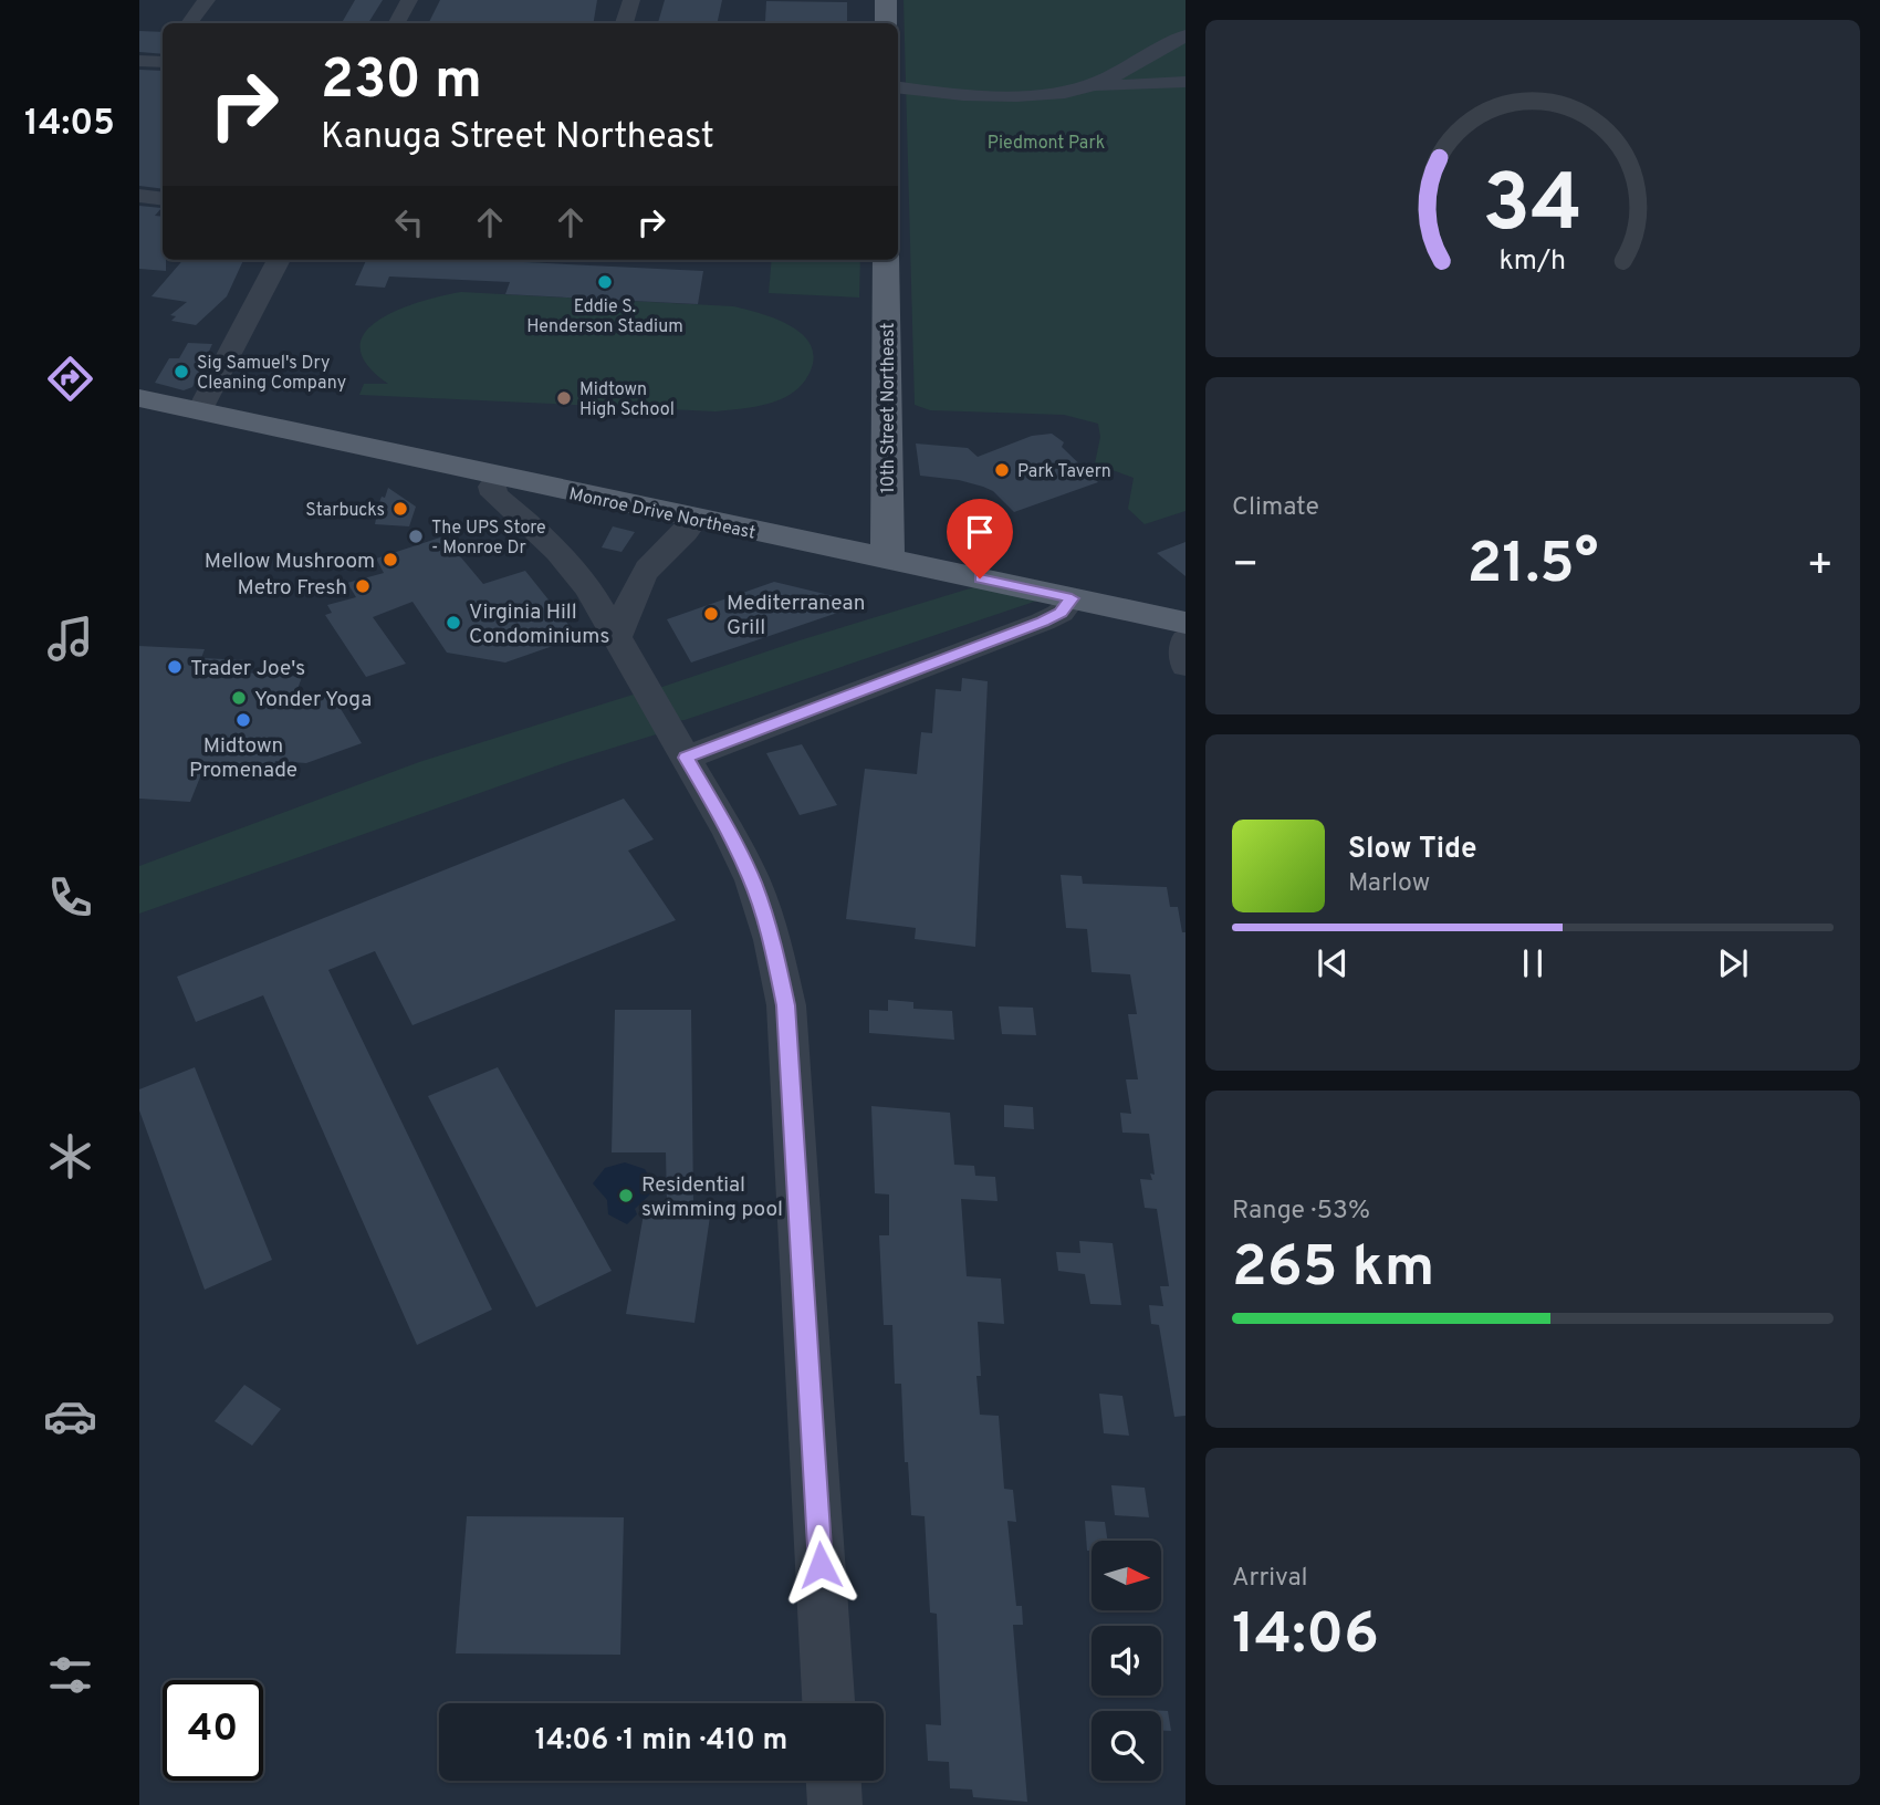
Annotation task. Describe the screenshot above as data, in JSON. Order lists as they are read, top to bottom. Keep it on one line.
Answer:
{"streets":{"main road":["10th Street Northeast","Monroe Drive Northeast"]},"crossings":[["10th Street Northeast","Monroe Drive Northeast"]],"parks":["Piedmont Park"],"places":["Eddie S. Henderson Stadium","Sig Samuel's Dry Cleaning Company","Midtown High School","Park Tavern","Starbucks","The UPS Store - Monroe Dr","Mellow Mushroom","Metro Fresh","Mediterranean Grill","Virginia Hill Condominiums","Trader Joe's","Yonder Yoga","Midtown Promenade","Residential swimming pool"],"north":"right","page":{"tabs":"14:05","turn":["230 m","Kanuga Street Northeast"],"tile":["Climate",["Range · 53%","265 km"],["Arrival","14:06"]],"heat":["−","21.5°","+"],"song":["Slow Tide","Marlow"],"limit":"40","trip":"14:06 · 1 min · 410 m","gauge":["34","km/h"]}}
